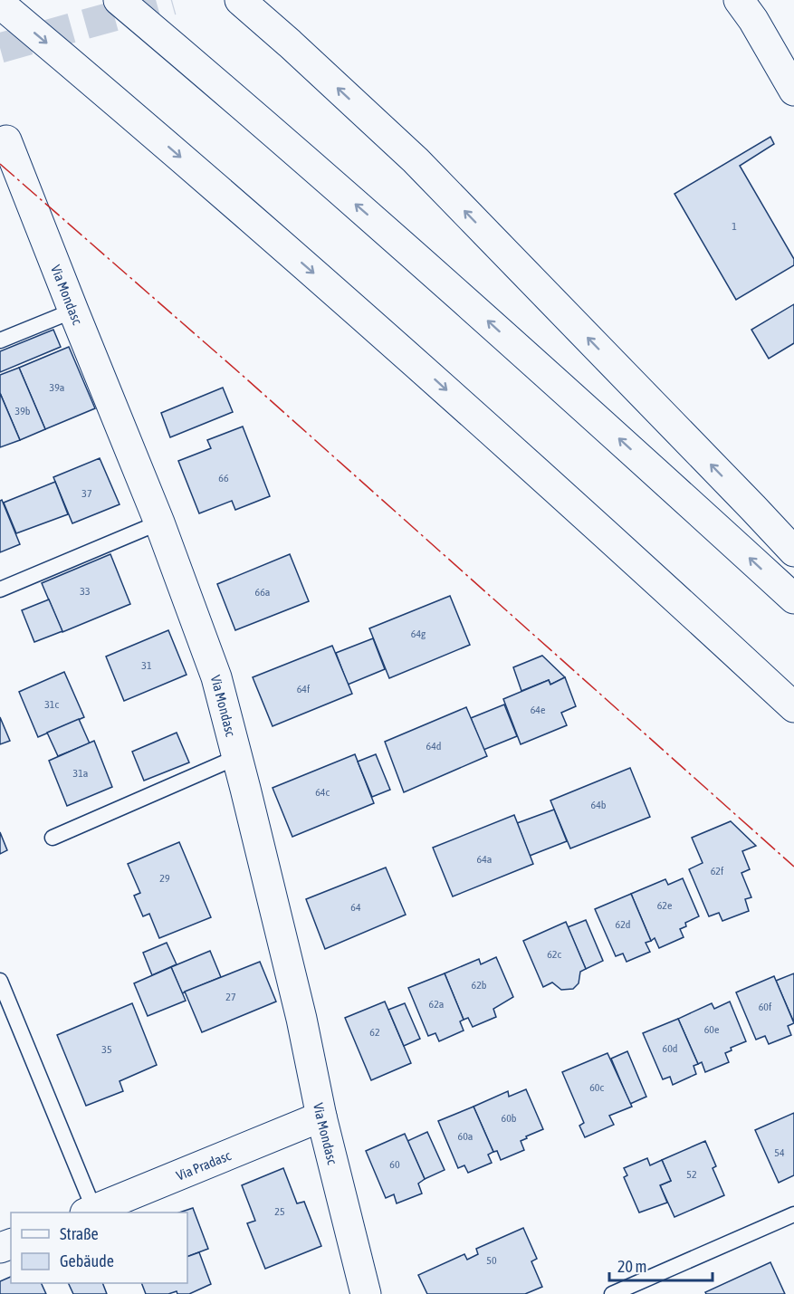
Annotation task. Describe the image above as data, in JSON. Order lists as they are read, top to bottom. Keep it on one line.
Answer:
{"streets":{"main road":["Via Mondasc","Via Pradasc"]},"crossings":[["Via Mondasc","Via Pradasc"]],"house_numbers":["1","39a","39b","66","37","33","66a","64g","31","64f","31c","64e","64d","31a","64c","64b","64a","62f","29","62e","64","62d","62c","62b","27","62a","60f","60e","62","60d","35","60c","60b","60a","54","60","52","25","50"],"legend":["Straße","Gebäude"],"scale_bar":"20 m"}
